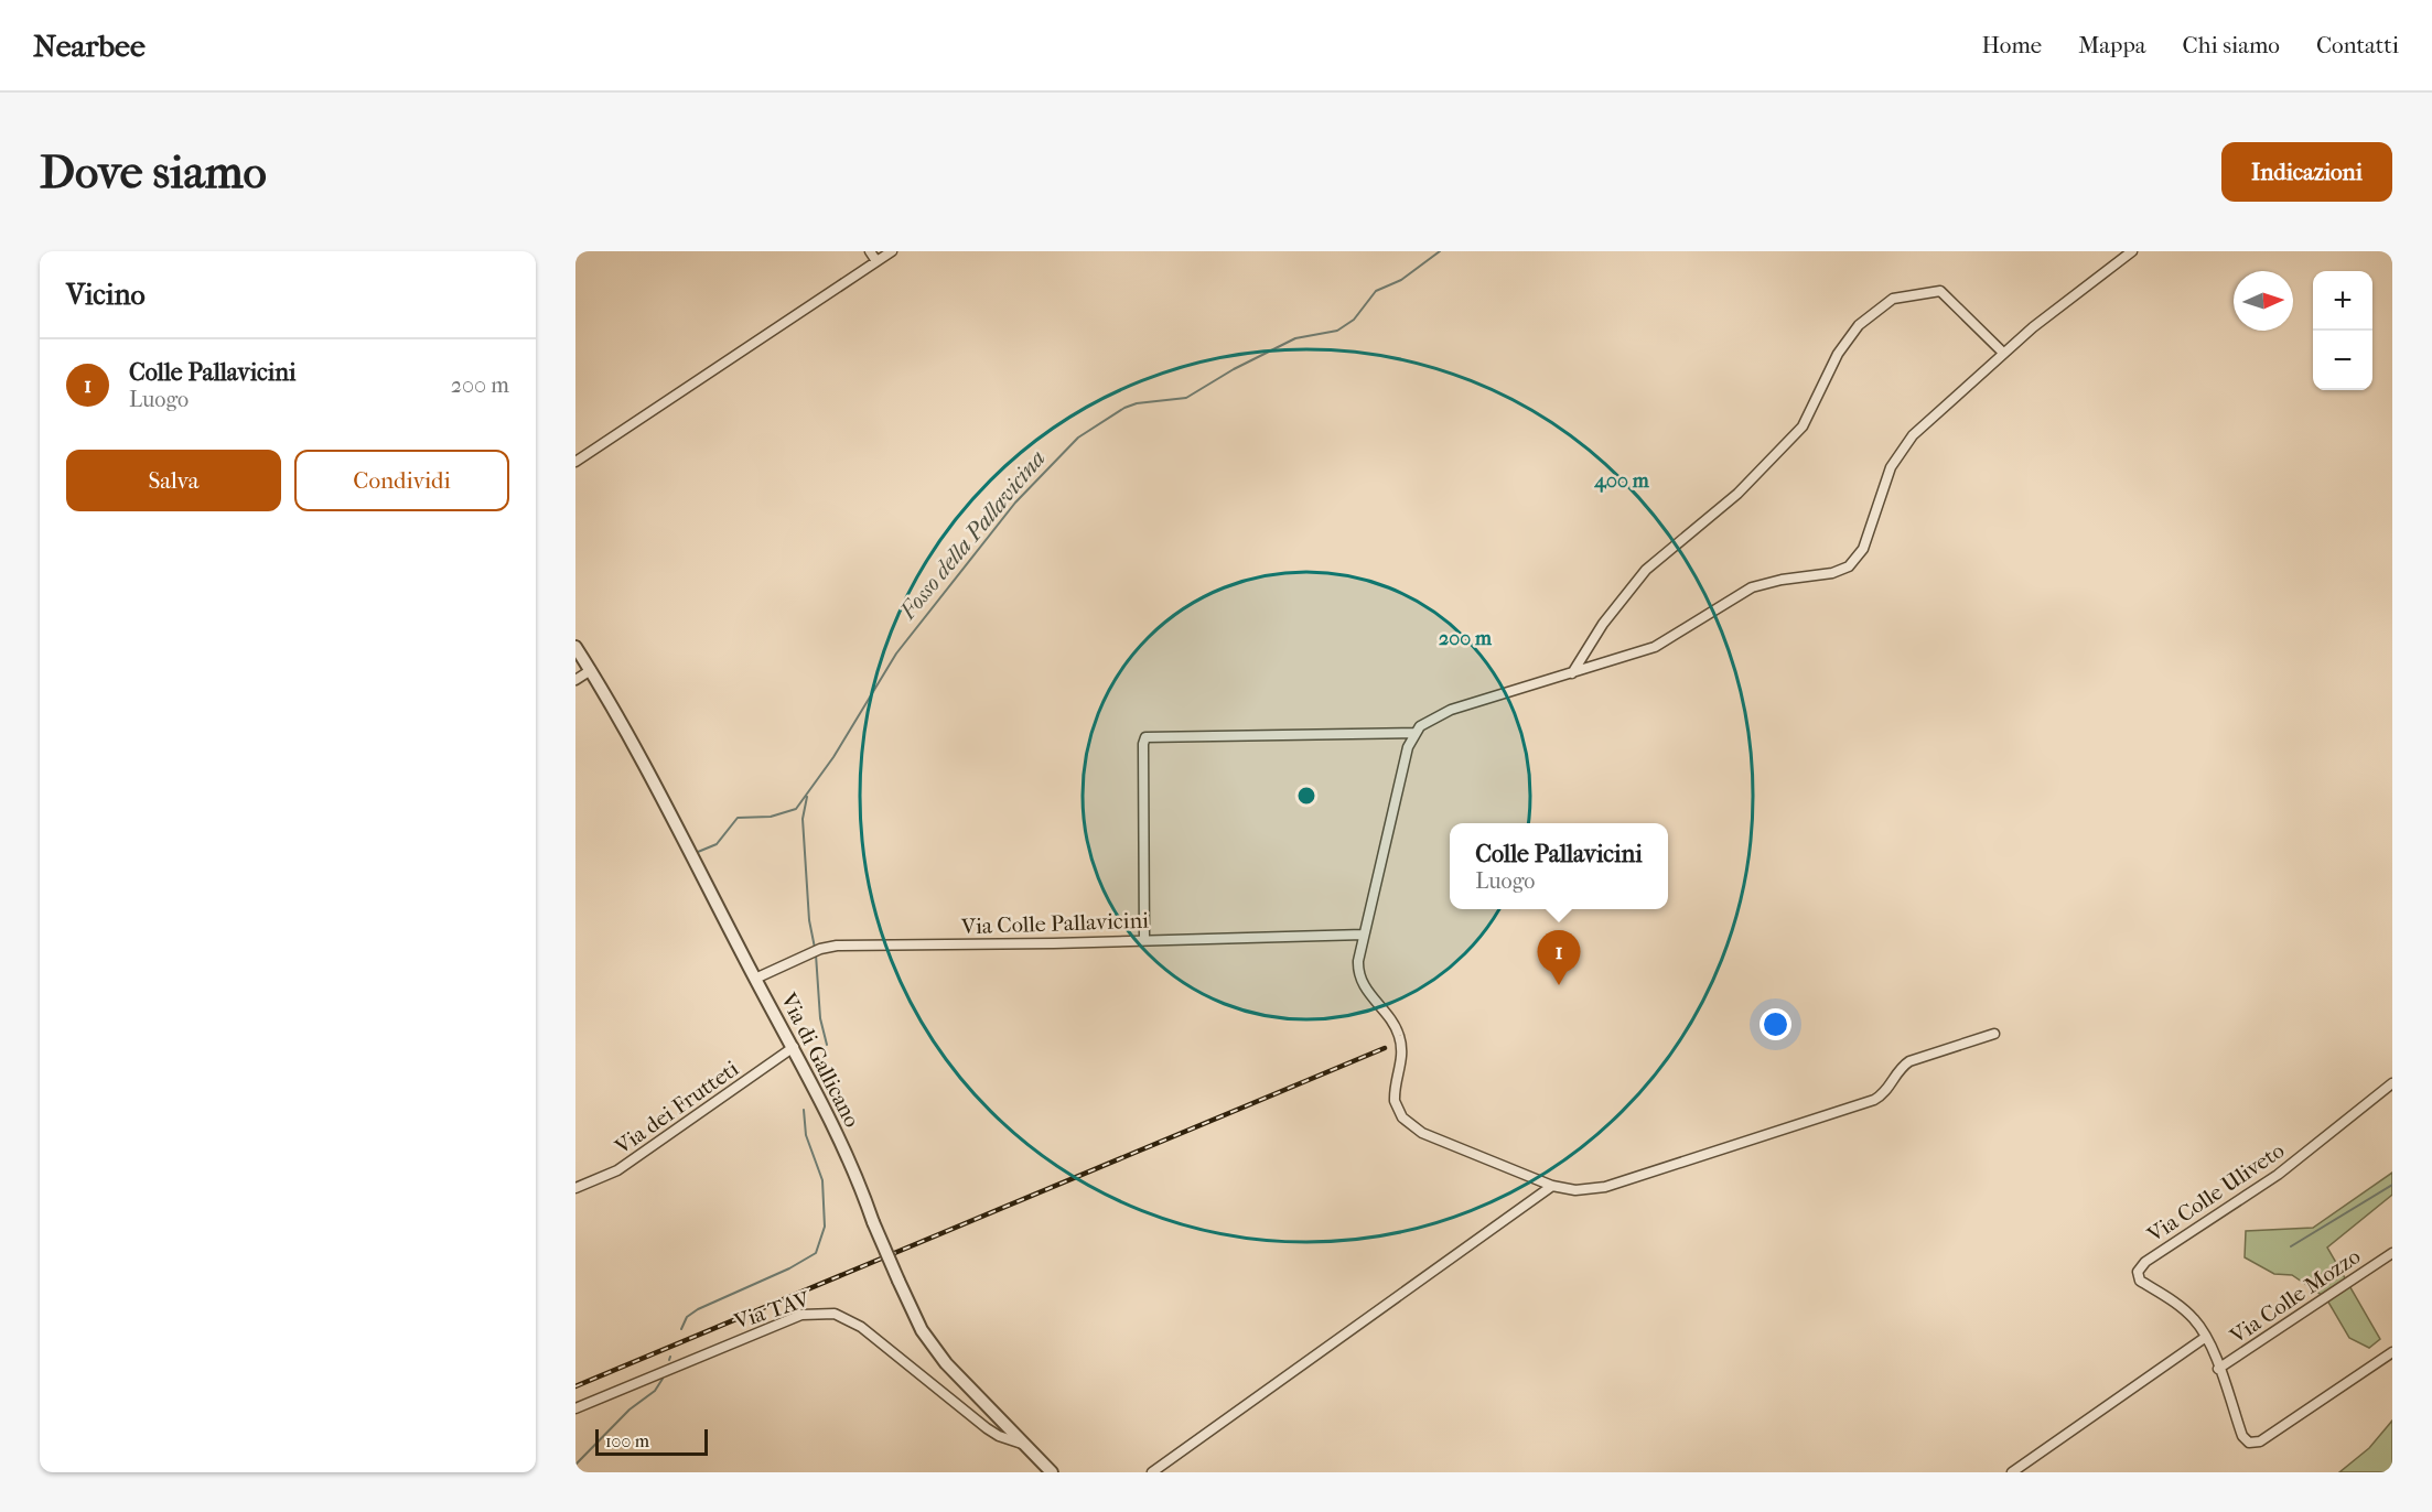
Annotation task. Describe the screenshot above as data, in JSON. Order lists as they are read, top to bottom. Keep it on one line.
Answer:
{"streets":{"street":["Via Colle Pallavicini","Via di Gallicano","Via dei Frutteti","Via Colle Uliveto","Via Colle Mozzo","Via TAV"]},"crossings":[["Via Colle Pallavicini","Via di Gallicano"],["Via di Gallicano","Via dei Frutteti"],["Via di Gallicano","Via TAV"]],"water":["Fosso della Pallavicina"],"scale_bar":"100 m","north":"right","page":{"header":"Nearbee","nav":["Home","Mappa","Chi siamo","Contatti"],"buttons":["Indicazioni",["Salva","Condividi"]],"title":"Dove siamo","heading":"Vicino","map_buttons":["+","−"],"list":[{"mark":"1","name":"Colle Pallavicini","note":"Luogo","value":"200 m"}],"popup":["Colle Pallavicini","Luogo"],"pins":"1","scale":"100 m"},"rings":["400 m","200 m"]}
